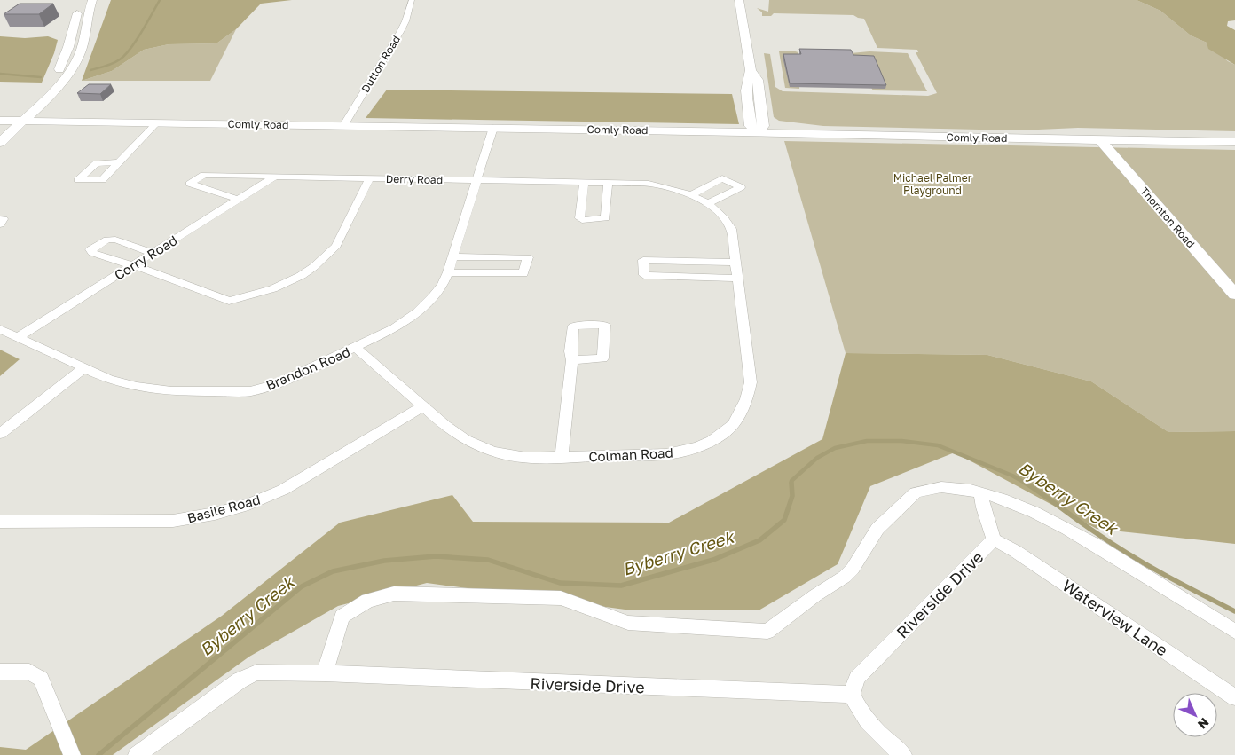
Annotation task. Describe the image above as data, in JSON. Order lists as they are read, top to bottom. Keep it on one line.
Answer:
{"streets":{"street":["Dutton Road","Comly Road","Derry Road","Thornton Road","Corry Road","Brandon Road","Colman Road","Basile Road","Riverside Drive","Waterview Lane"]},"crossings":[["Dutton Road","Comly Road"],["Comly Road","Thornton Road"],["Comly Road","Brandon Road"],["Derry Road","Corry Road"],["Derry Road","Brandon Road"],["Derry Road","Colman Road"],["Corry Road","Brandon Road"],["Brandon Road","Colman Road"],["Colman Road","Basile Road"],["Riverside Drive","Waterview Lane"]],"water":["Byberry Creek"],"parks":["Michael Palmer Playground"],"north":"bottom right"}
